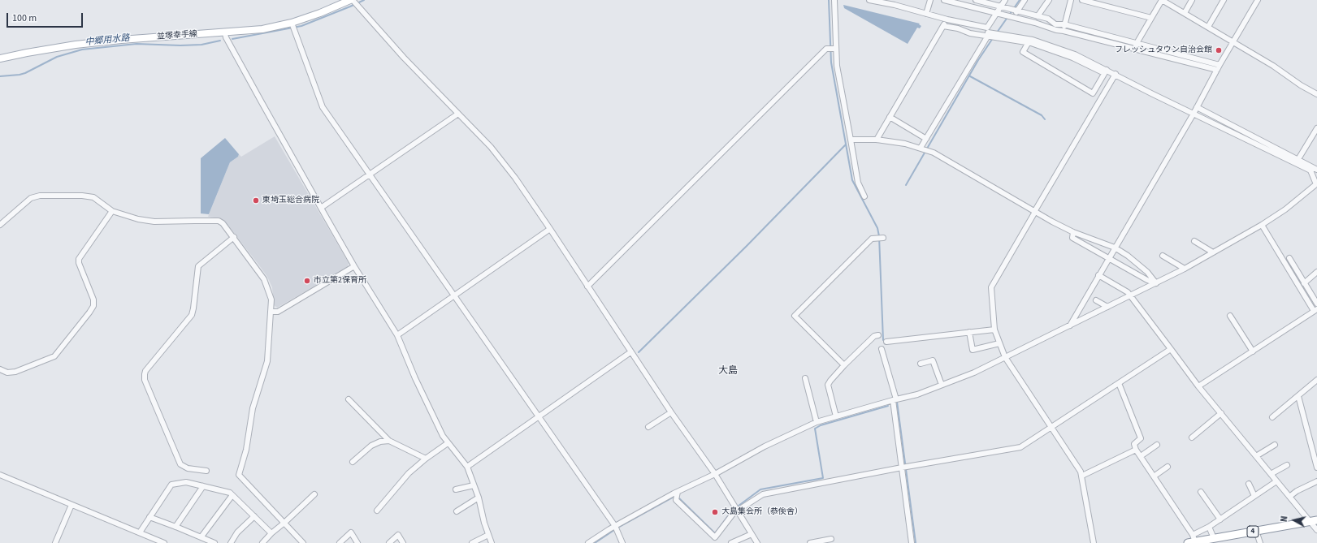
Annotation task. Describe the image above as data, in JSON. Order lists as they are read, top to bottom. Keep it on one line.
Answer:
{"streets":{"highway":["4"],"main road":["並塚幸手線"]},"districts":["大島"],"water":["中郷用水路"],"places":["フレッシュタウン自治会館","東埼玉総合病院","市立第2保育所","大島集会所（恭倹舎）"],"scale_bar":"100 m","north":"left"}
